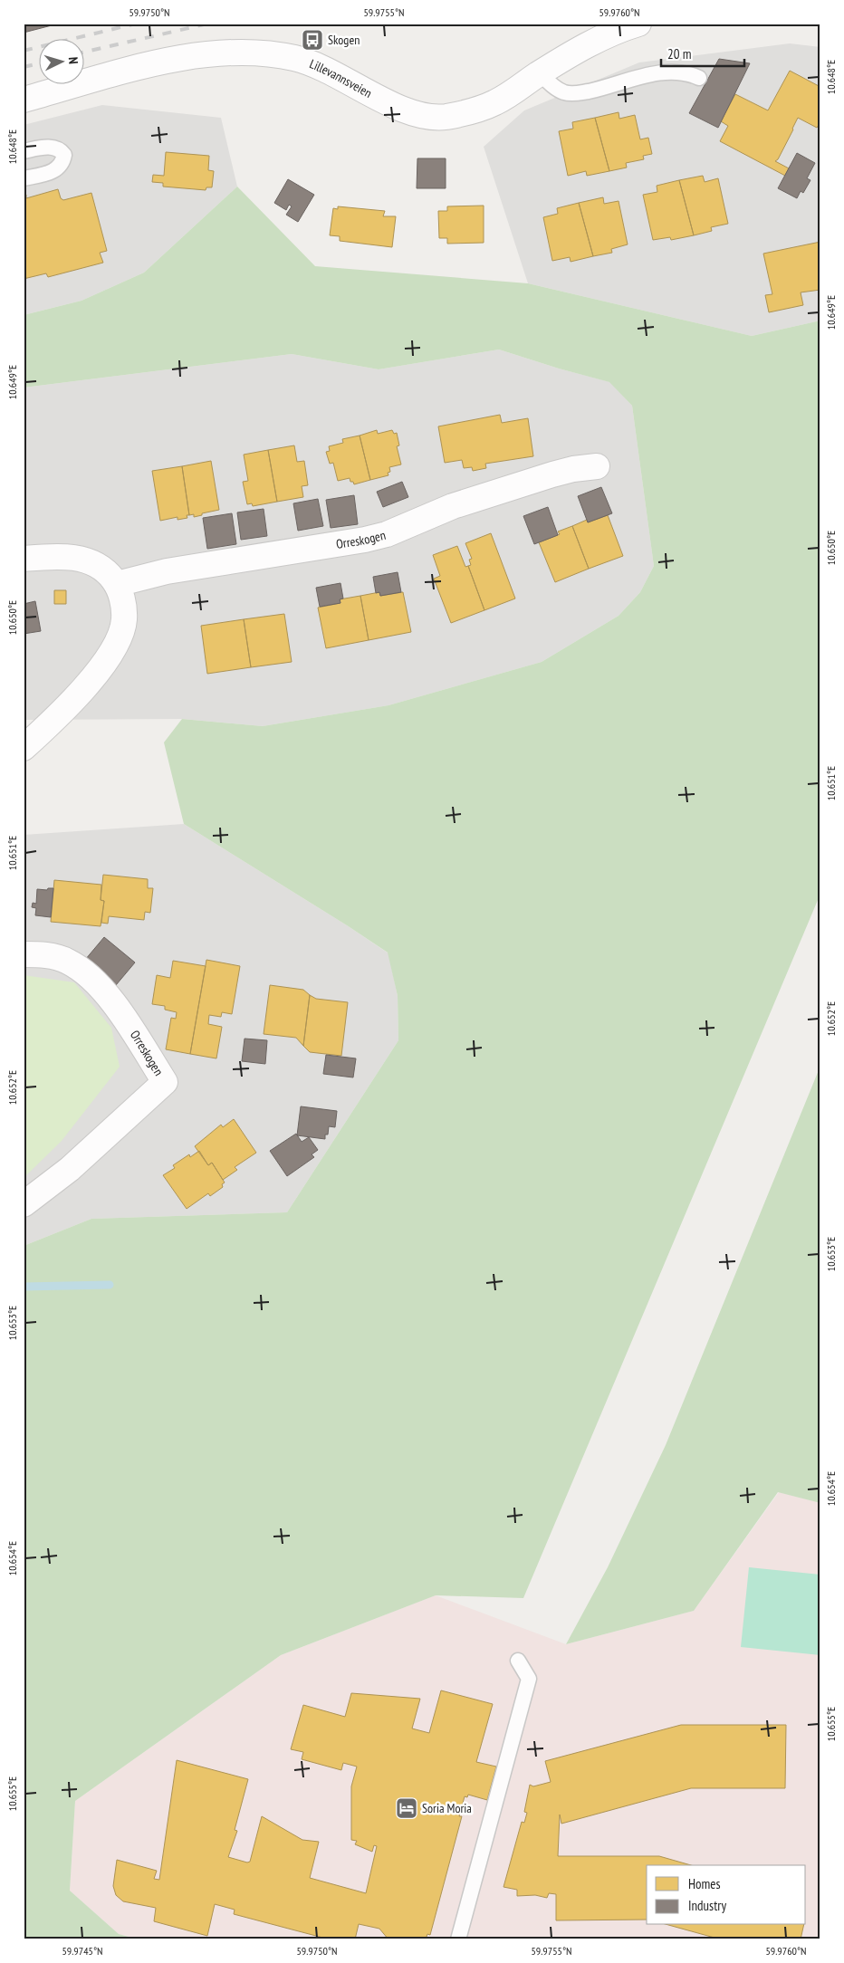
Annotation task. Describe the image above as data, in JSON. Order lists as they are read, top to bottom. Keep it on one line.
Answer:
{"streets":{"street":["Lillevannsveien","Orreskogen"]},"places":{"bus stop":["Skogen"],"hotel":["Soria Moria"]},"legend":["Homes","Industry"],"scale_bar":"20 m","north":"right","coordinates":["59.9750°N","59.9755°N","59.9760°N","10.648°E","10.649°E","10.650°E","10.651°E","10.652°E","10.653°E","10.654°E","10.655°E","59.9745°N"]}
